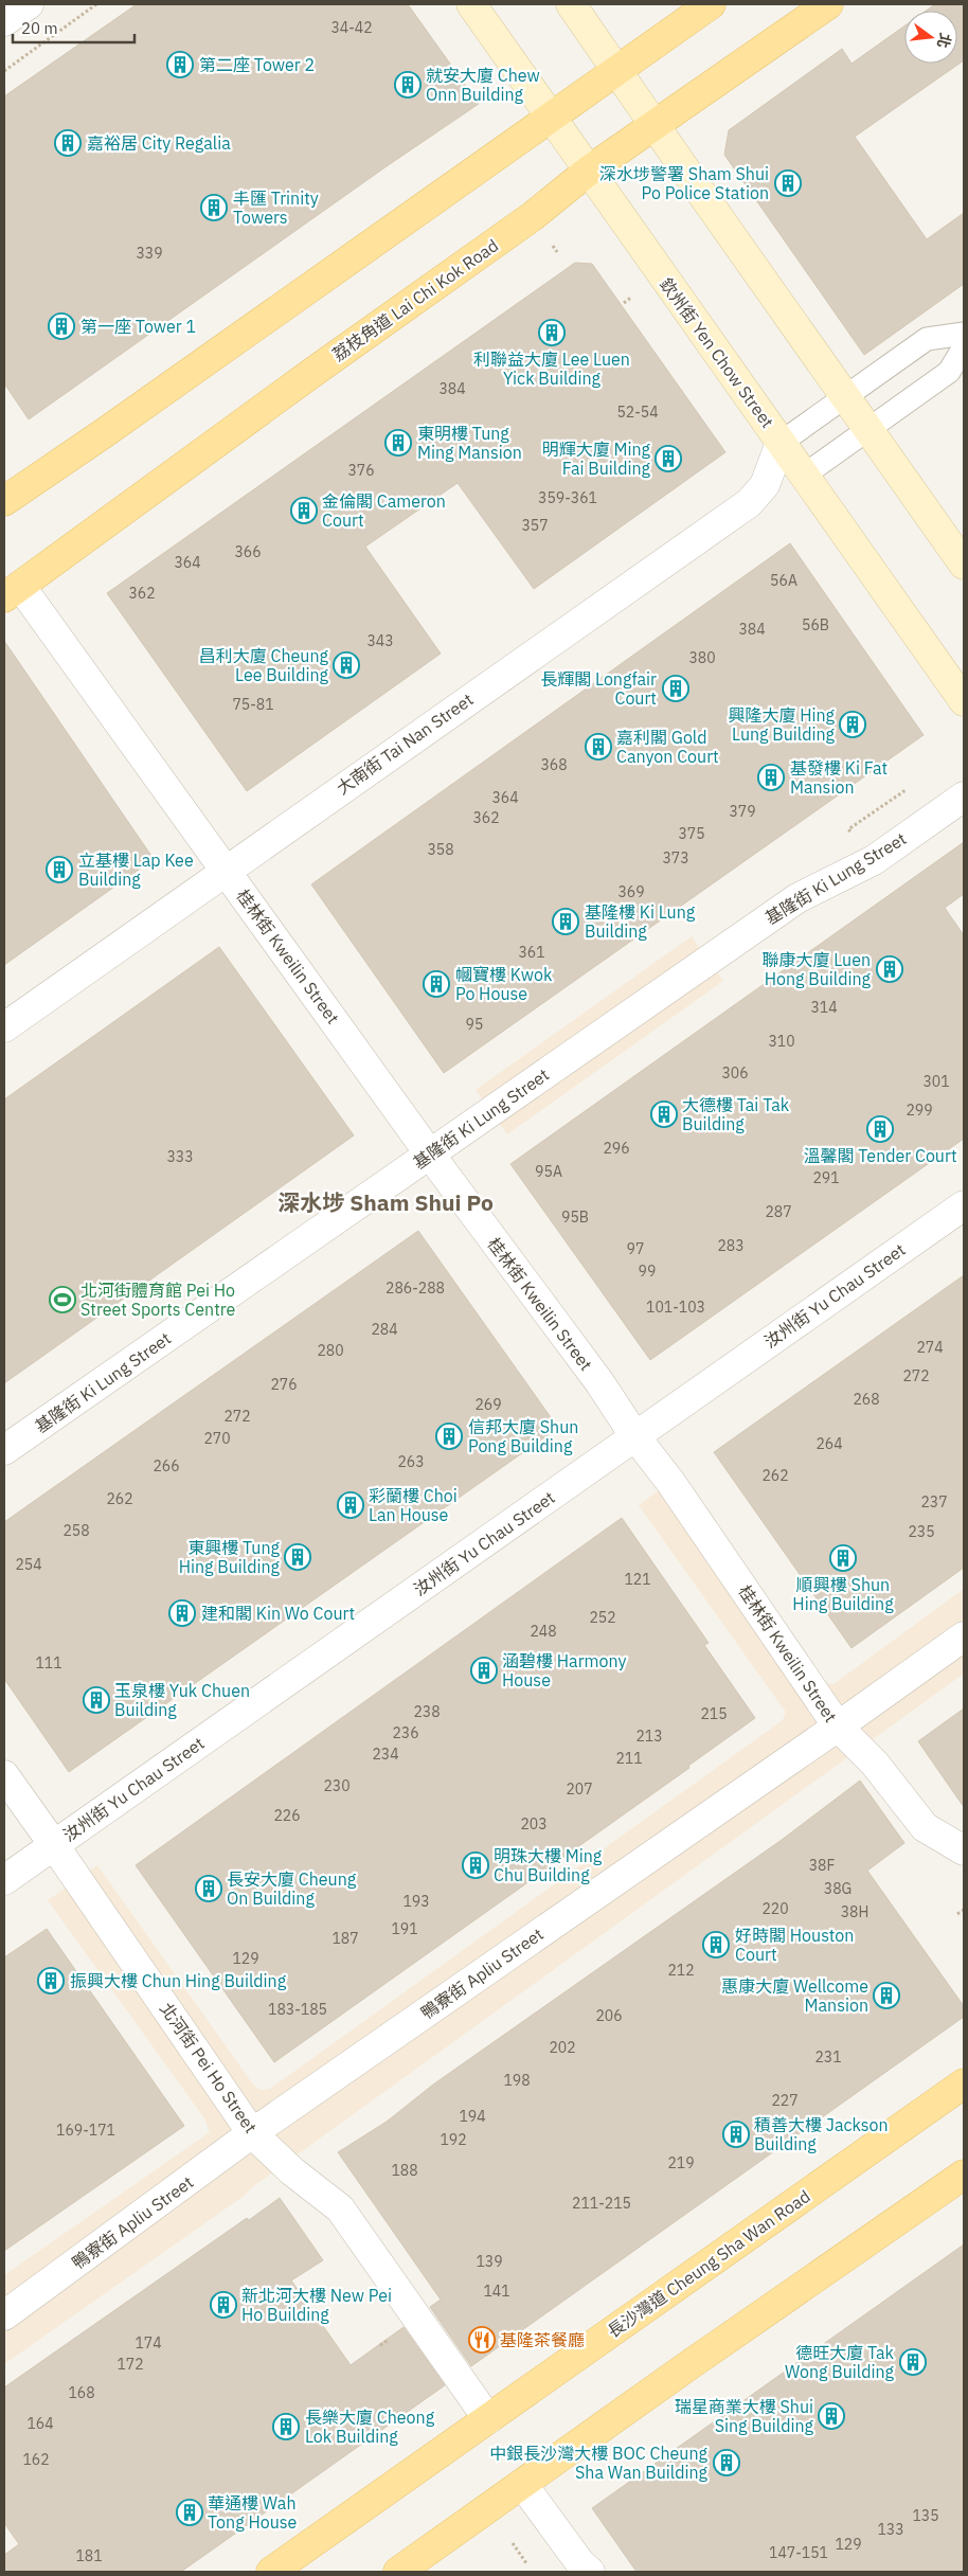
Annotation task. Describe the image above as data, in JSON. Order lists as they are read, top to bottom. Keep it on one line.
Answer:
{"streets":{"main road":["荔枝角道 Lai Chi Kok Road","欽州街 Yen Chow Street","長沙灣道 Cheung Sha Wan Road"],"street":["大南街 Tai Nan Street","基隆街 Ki Lung Street","桂林街 Kweilin Street","汝州街 Yu Chau Street","鴨寮街 Apliu Street","北河街 Pei Ho Street"]},"crossings":[["荔枝角道 Lai Chi Kok Road","欽州街 Yen Chow Street"],["荔枝角道 Lai Chi Kok Road","桂林街 Kweilin Street"],["欽州街 Yen Chow Street","大南街 Tai Nan Street"],["大南街 Tai Nan Street","桂林街 Kweilin Street"],["基隆街 Ki Lung Street","桂林街 Kweilin Street"],["桂林街 Kweilin Street","汝州街 Yu Chau Street"],["桂林街 Kweilin Street","鴨寮街 Apliu Street"],["汝州街 Yu Chau Street","北河街 Pei Ho Street"],["鴨寮街 Apliu Street","北河街 Pei Ho Street"],["北河街 Pei Ho Street","長沙灣道 Cheung Sha Wan Road"]],"districts":["深水埗 Sham Shui Po"],"places":{"building":["第二座 Tower 2","就安大廈 Chew Onn Building","嘉裕居 City Regalia","深水埗警署 Sham Shui Po Police Station","丰匯 Trinity Towers","第一座 Tower 1","利聯益大廈 Lee Luen Yick Building","東明樓 Tung Ming Mansion","明輝大廈 Ming Fai Building","金倫閣 Cameron Court","昌利大廈 Cheung Lee Building","長輝閣 Longfair Court","興隆大廈 Hing Lung Building","嘉利閣 Gold Canyon Court","基發樓 Ki Fat Mansion","立基樓 Lap Kee Building","基隆樓 Ki Lung Building","聯康大廈 Luen Hong Building","幗寶樓 Kwok Po House","大德樓 Tai Tak Building","溫馨閣 Tender Court","信邦大廈 Shun Pong Building","彩蘭樓 Choi Lan House","東興樓 Tung Hing Building","順興樓 Shun Hing Building","建和閣 Kin Wo Court","涵碧樓 Harmony House","玉泉樓 Yuk Chuen Building","明珠大樓 Ming Chu Building","長安大廈 Cheung On Building","好時閣 Houston Court","振興大樓 Chun Hing Building","惠康大廈 Wellcome Mansion","積善大樓 Jackson Building","新北河大樓 New Pei Ho Building","德旺大廈 Tak Wong Building","瑞星商業大樓 Shui Sing Building","長樂大廈 Cheong Lok Building","中銀長沙灣大樓 BOC Cheung Sha Wan Building","華通樓 Wah Tong House"],"sports":["北河街體育館 Pei Ho Street Sports Centre"],"restaurant":["基隆茶餐廳"]},"house_numbers":["34-42","339","384","52-54","376","359-361","357","366","364","56A","362","56B","384","343","380","75-81","368","364","379","362","375","358","373","369","361","314","95","310","306","301","299","296","333","95A","291","287","95B","283","97","99","286-288","101-103","284","274","280","272","276","268","269","272","270","264","263","266","262","262","237","258","235","254","121","252","248","111","238","215","236","213","234","211","230","207","226","203","38F","38G","193","220","38H","191","187","129","212","183-185","206","202","231","198","227","194","169-171","192","219","188","211-215","139","141","174","172","168","164","162","135","133","129","147-151","181"],"scale_bar":"20 m","north":"right"}
